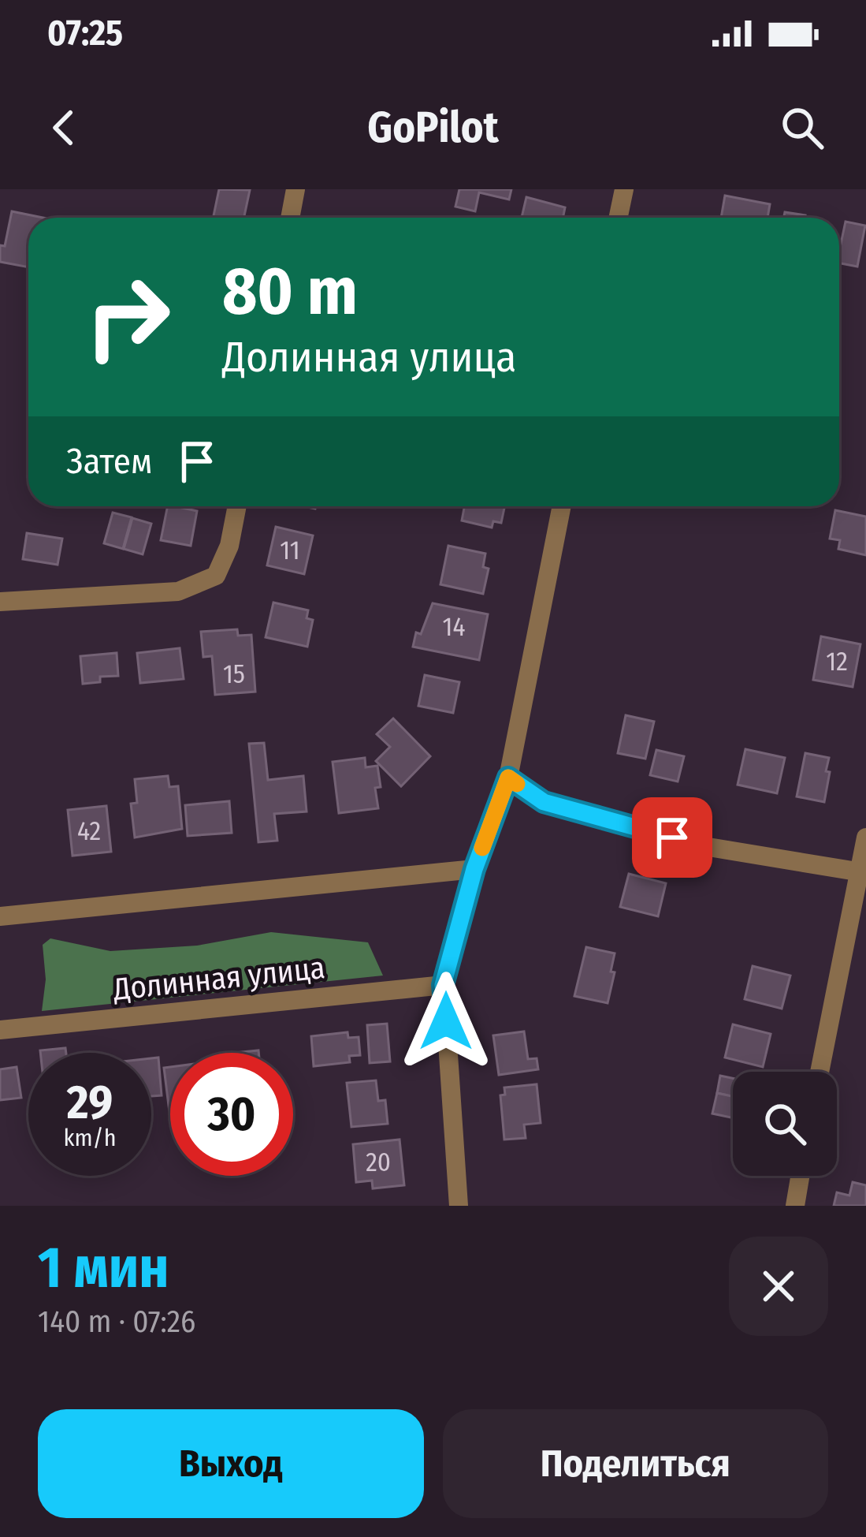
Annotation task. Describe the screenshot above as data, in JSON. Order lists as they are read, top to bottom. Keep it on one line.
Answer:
{"streets":{"street":["Долинная улица"]},"house_numbers":["11","14","12","15","42","20"],"page":{"status":"07:25","header":"GoPilot","turn":["80 m","Долинная улица"],"then":"Затем","speed":"29 km/h","limit":"30","heading":["1 мин","140 m · 07:26"],"buttons":["Выход","Поделиться"]}}
